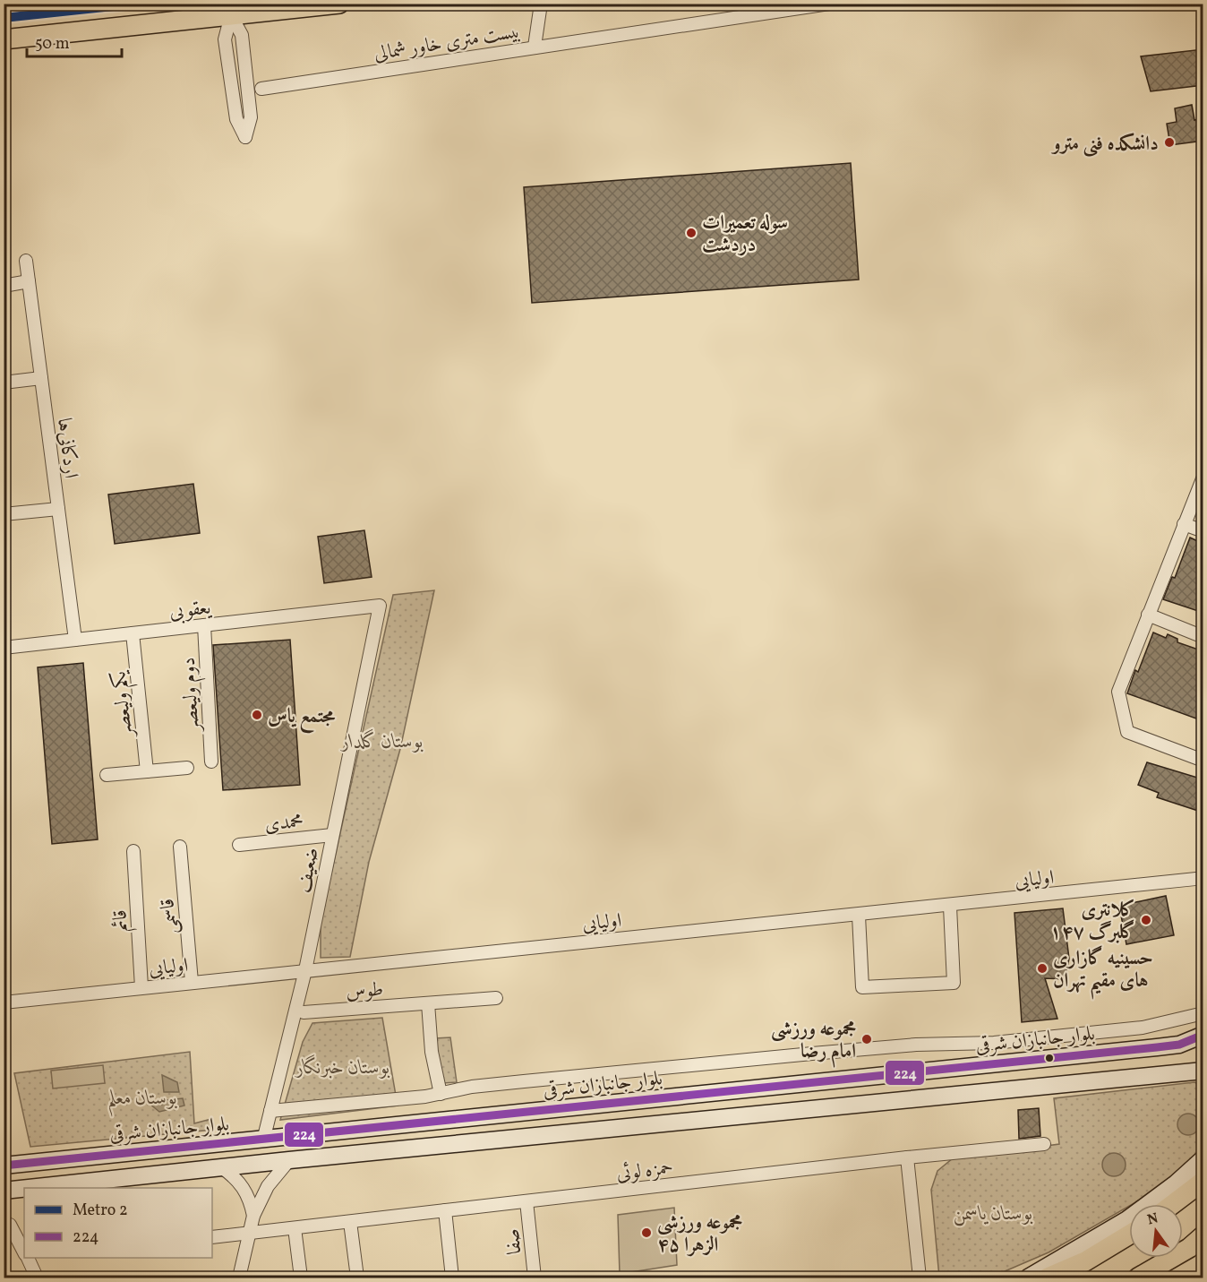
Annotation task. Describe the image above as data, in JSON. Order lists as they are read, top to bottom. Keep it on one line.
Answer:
{"streets":{"main road":["بلوار جانبازان شرقی"],"street":["بیست متری خاور شمالی","اردکانی‌ها","یعقوبی","دوم ولیعصر","یکم ولیعصر","محمدی","ضعیف","اولیایی","قاسمی","قائم","طوس","حمزه لوئی","صفا"]},"crossings":[["اردکانی‌ها","یعقوبی"],["یعقوبی","دوم ولیعصر"],["یعقوبی","یکم ولیعصر"],["یعقوبی","ضعیف"],["محمدی","ضعیف"],["ضعیف","اولیایی"],["ضعیف","بلوار جانبازان شرقی"],["اولیایی","قاسمی"],["اولیایی","قائم"],["حمزه لوئی","صفا"]],"parks":["بوستان گلدار","بوستان خبرنگار","بوستان معلم","بوستان یاسمن"],"places":["دانشکده فنی مترو","سوله تعمیرات دردشت","مجتمع یاس","کلانتری ۱۴۷ گلبرگ","حسینیه گازاری های مقیم تهران","مجموعه ورزشی امام رضا","مجموعه ورزشی الزهرا ۴۵"],"lines":["metro line 2","transit line 224"],"legend":["Metro 2","224"],"scale_bar":"50 m","north":"top"}
